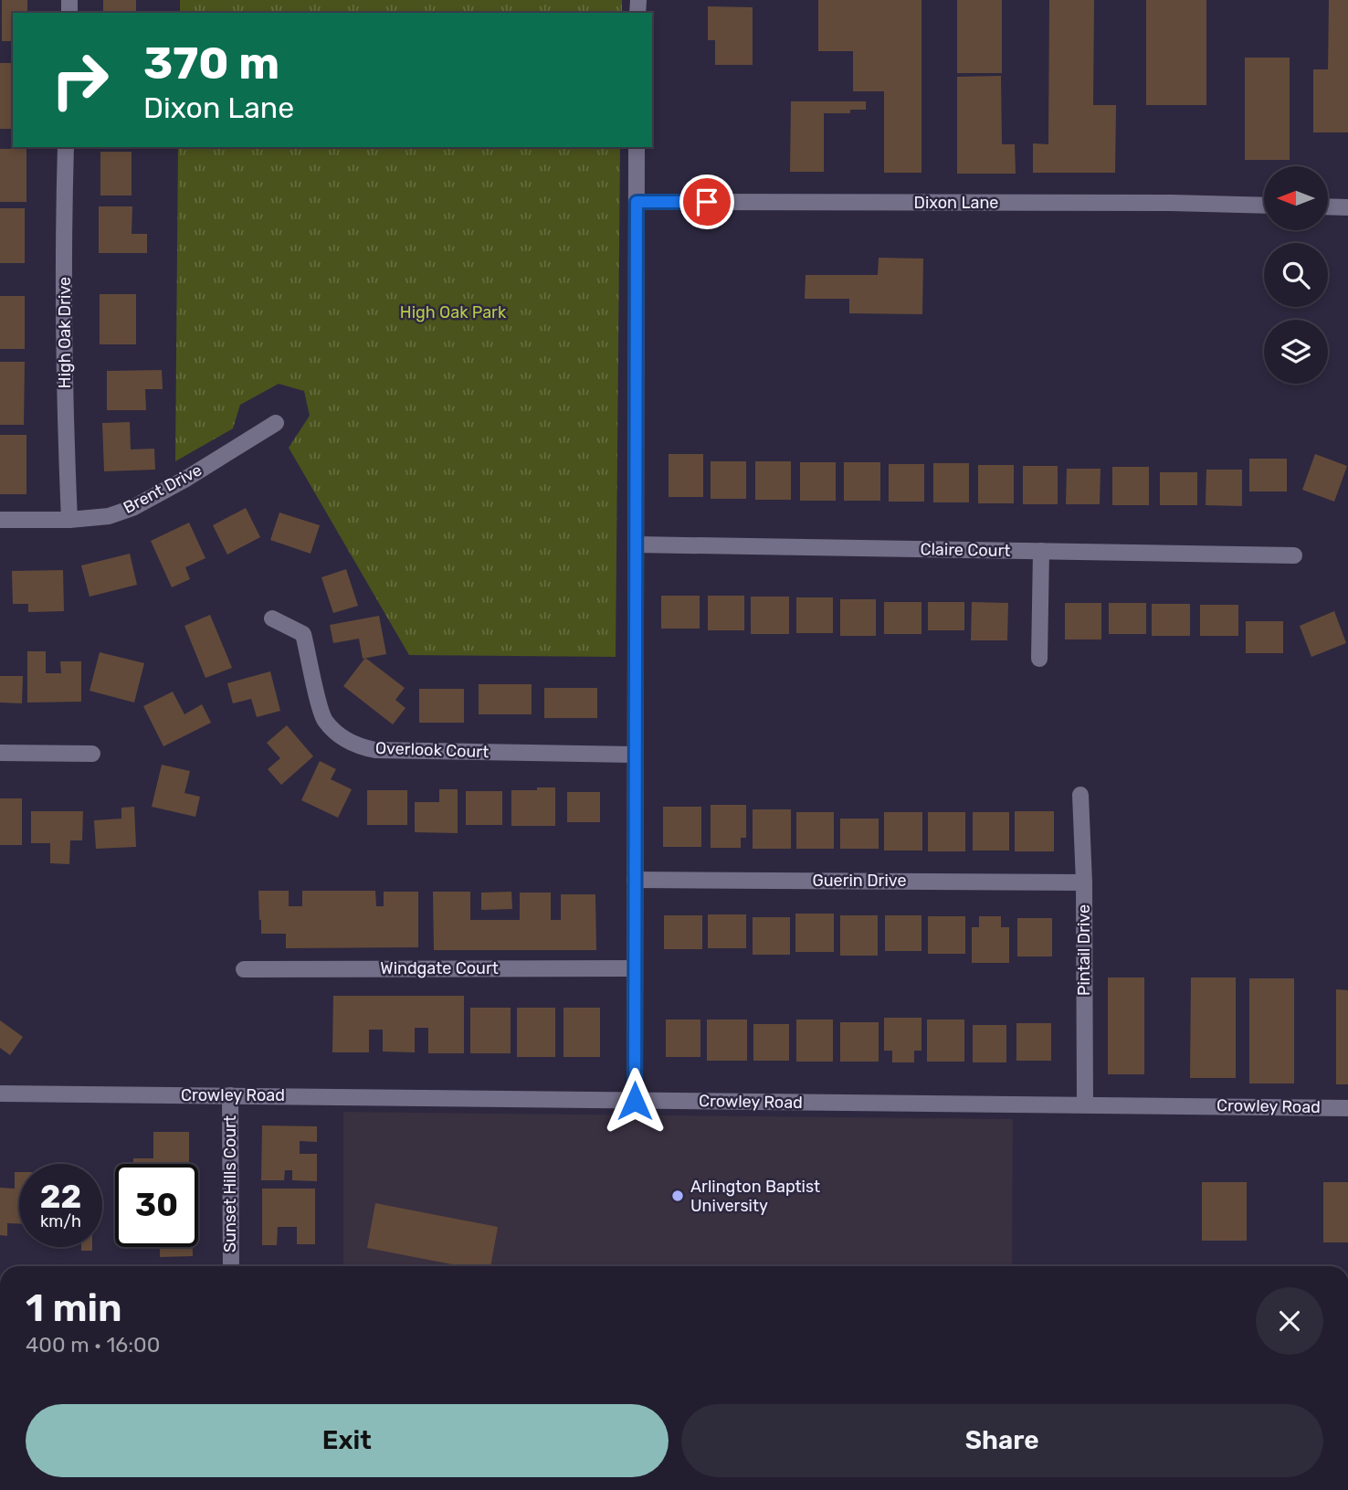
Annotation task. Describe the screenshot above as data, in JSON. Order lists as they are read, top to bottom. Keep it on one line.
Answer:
{"streets":{"street":["Dixon Lane","High Oak Drive","Brent Drive","Claire Court","Overlook Court","Guerin Drive","Pintail Drive","Windgate Court","Crowley Road","Sunset Hills Court"]},"crossings":[["High Oak Drive","Brent Drive"],["Guerin Drive","Pintail Drive"],["Pintail Drive","Crowley Road"],["Crowley Road","Sunset Hills Court"]],"parks":["High Oak Park"],"places":["Arlington Baptist University"],"north":"left","page":{"turn":["370 m","Dixon Lane"],"speed":"22 km/h","limit":"30","heading":["1 min","400 m · 16:00"],"buttons":["Exit","Share"]}}
